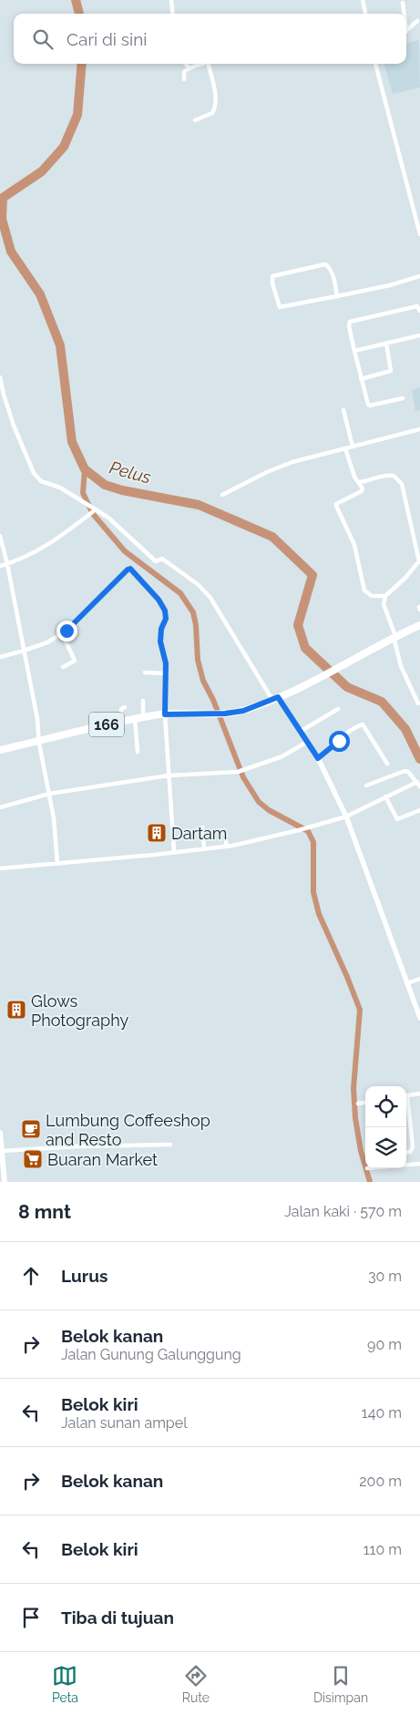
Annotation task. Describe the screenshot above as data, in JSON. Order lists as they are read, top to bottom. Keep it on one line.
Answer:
{"streets":{"main road":["166"]},"water":["Pelus"],"places":{"building":["Dartam","Glows Photography"],"cafe":["Lumbung Coffeeshop and Resto"],"supermarket":["Buaran Market"]},"page":{"search":"Cari di sini","heading":["8 mnt","Jalan kaki · 570 m"],"list":[["Lurus","30 m"],["Belok kanan","Jalan Gunung Galunggung","90 m"],["Belok kiri","Jalan sunan ampel","140 m"],["Belok kanan","200 m"],["Belok kiri","110 m"],"Tiba di tujuan"],"nav":["Peta","Rute","Disimpan"]}}
